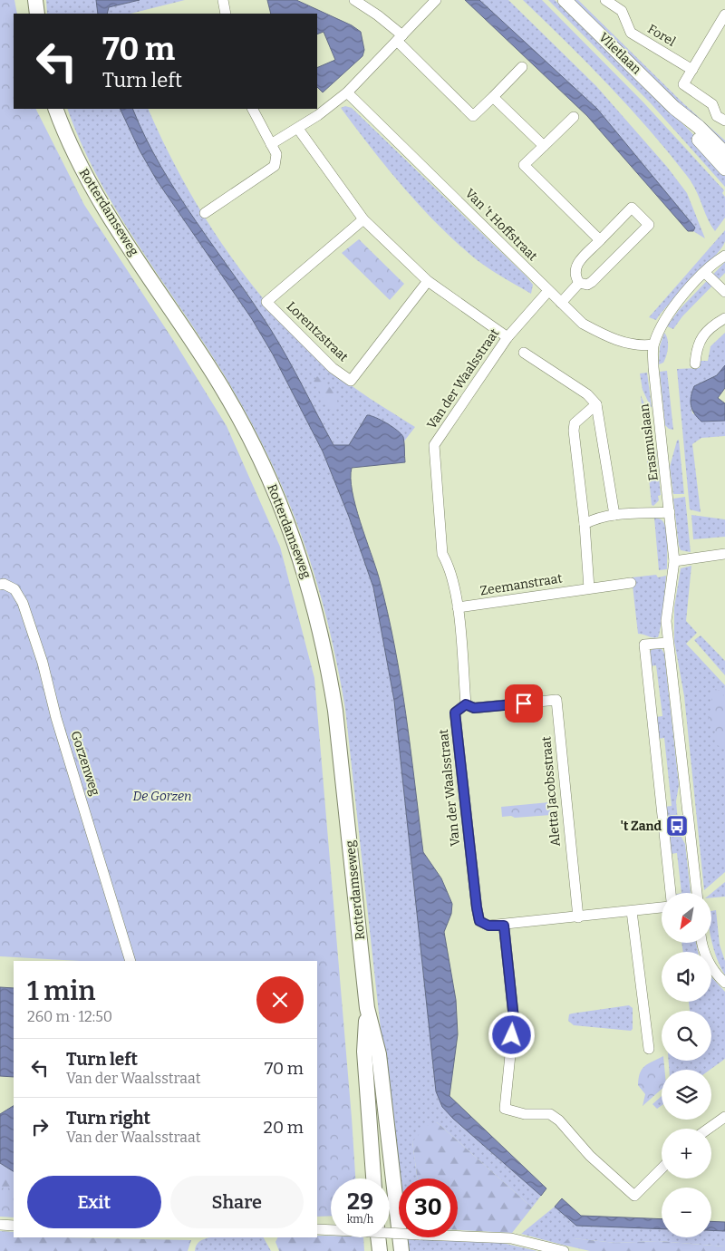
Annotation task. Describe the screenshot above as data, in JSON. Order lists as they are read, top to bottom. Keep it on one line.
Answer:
{"streets":{"main road":["Rotterdamseweg"],"street":["Forel","Vlietlaan","Van 't Hoffstraat","Lorentzstraat","Van der Waalsstraat","Erasmuslaan","Zeemanstraat","Gorzenweg","Aletta Jacobsstraat"]},"crossings":[["Van 't Hoffstraat","Van der Waalsstraat"],["Van 't Hoffstraat","Erasmuslaan"],["Van der Waalsstraat","Zeemanstraat"],["Van der Waalsstraat","Aletta Jacobsstraat"]],"parks":["De Gorzen"],"places":{"bus stop":["'t Zand"]},"north":"bottom left","page":{"turn":["70 m","Turn left"],"map_buttons":["+","−"],"heading":["1 min","260 m · 12:50"],"list":[{"name":"Turn left","note":"Van der Waalsstraat","value":"70 m"},{"name":"Turn right","note":"Van der Waalsstraat","value":"20 m"}],"buttons":["Exit","Share"],"speed":"29 km/h","limit":"30"}}
